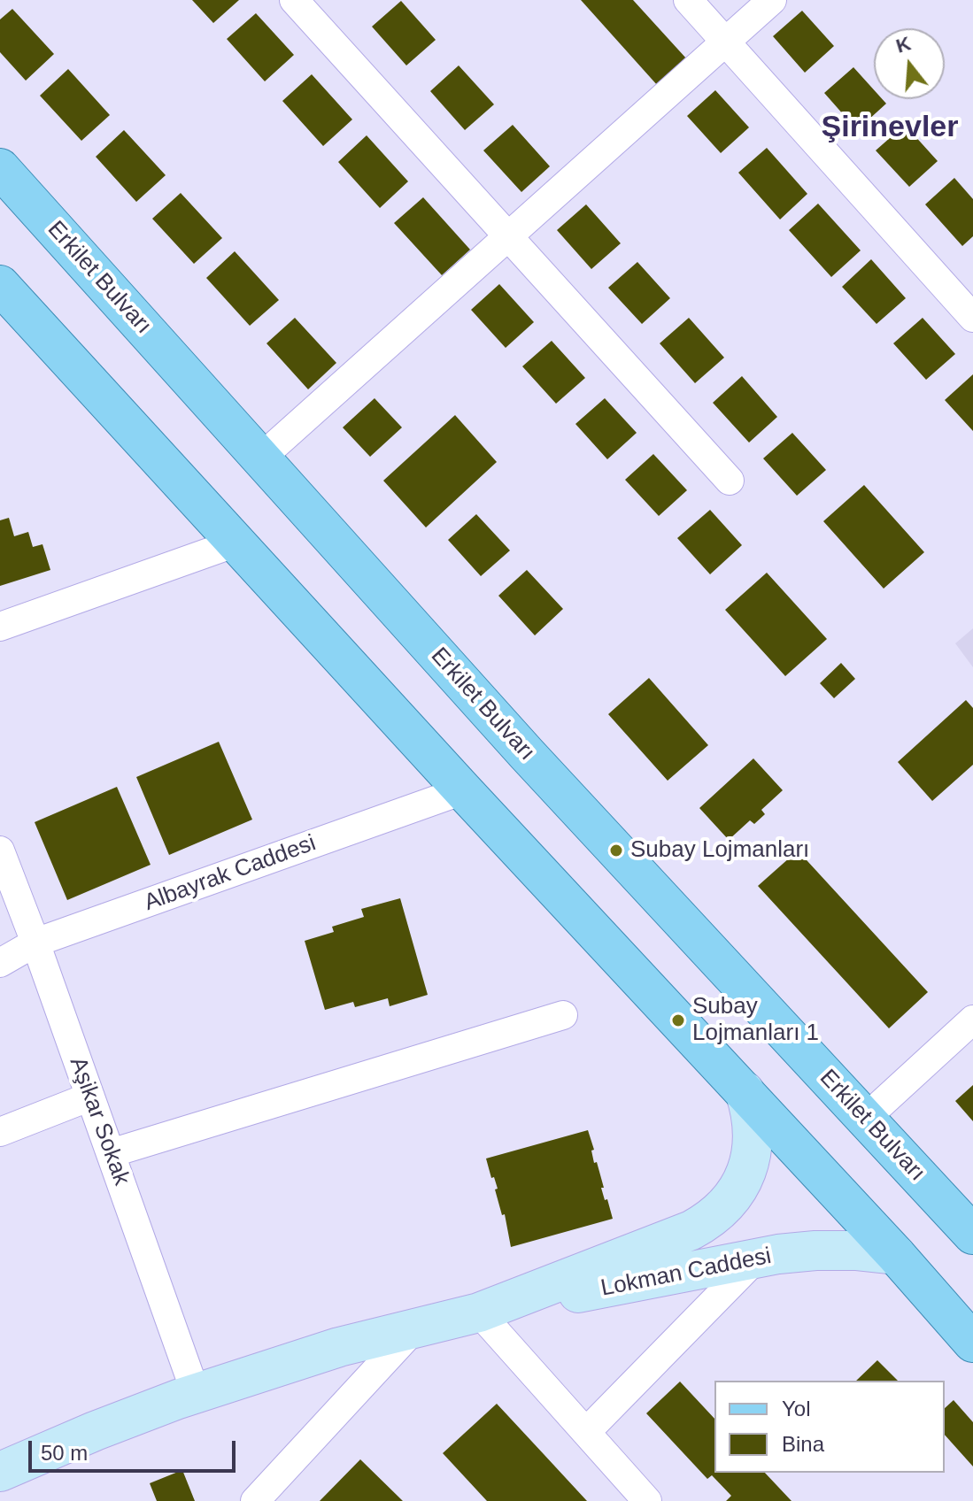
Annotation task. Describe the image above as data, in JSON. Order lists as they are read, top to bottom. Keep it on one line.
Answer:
{"streets":{"main road":["Erkilet Bulvarı"],"street":["Albayrak Caddesi","Aşikar Sokak","Lokman Caddesi"]},"crossings":[["Albayrak Caddesi","Aşikar Sokak"]],"districts":["Şirinevler"],"places":["Subay Lojmanları","Subay Lojmanları 1"],"legend":["Yol","Bina"],"scale_bar":"50 m","north":"top"}
